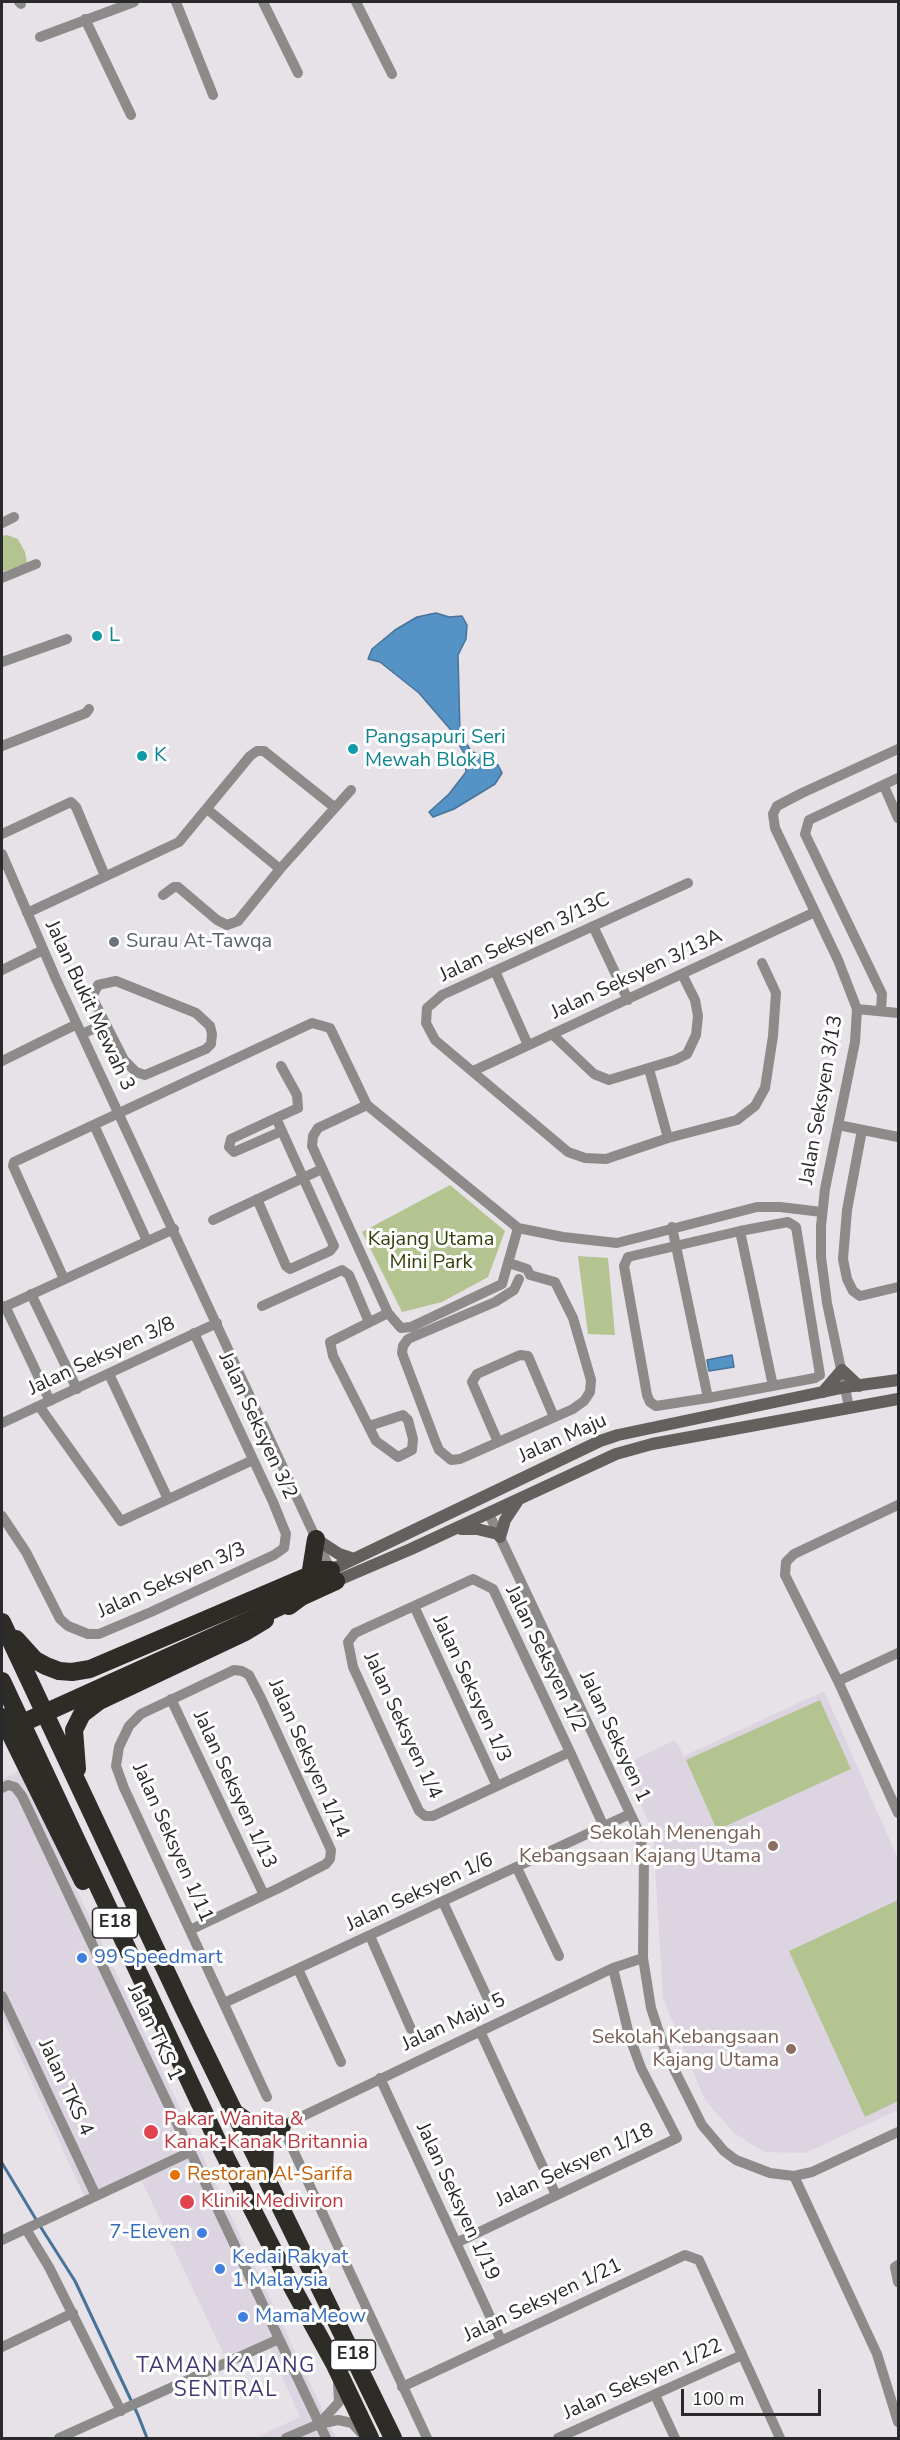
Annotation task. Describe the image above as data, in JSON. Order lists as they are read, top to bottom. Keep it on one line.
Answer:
{"streets":{"highway":["E18"],"street":["Jalan Seksyen 3/13C","Jalan Seksyen 3/13A","Jalan Bukit Mewah 3","Jalan Seksyen 3/13","Jalan Seksyen 3/8","Jalan Seksyen 3/2","Jalan Maju","Jalan Seksyen 3/3","Jalan Seksyen 1/2","Jalan Seksyen 1/3","Jalan Seksyen 1/4","Jalan Seksyen 1","Jalan Seksyen 1/14","Jalan Seksyen 1/13","Jalan Seksyen 1/11","Jalan Seksyen 1/6","Jalan Maju 5","Jalan TKS 1","Jalan TKS 4","Jalan Seksyen 1/18","Jalan Seksyen 1/19","Jalan Seksyen 1/21","Jalan Seksyen 1/22"]},"crossings":[["Jalan Seksyen 3/13C","Jalan Seksyen 3/13A"],["Jalan Seksyen 3/13A","Jalan Seksyen 3/13"],["Jalan Bukit Mewah 3","Jalan Seksyen 3/8"],["Jalan Bukit Mewah 3","Jalan Maju"],["Jalan Seksyen 3/13","Jalan Maju"],["Jalan Seksyen 3/8","Jalan Seksyen 3/2"],["Jalan Seksyen 3/2","Jalan Seksyen 3/3"],["Jalan Maju","Jalan Seksyen 1"],["Jalan Seksyen 1/2","Jalan Seksyen 1/3"],["Jalan Seksyen 1/2","Jalan Seksyen 1/4"],["Jalan Seksyen 1/2","Jalan Seksyen 1/6"],["Jalan Seksyen 1/3","Jalan Seksyen 1/4"],["Jalan Seksyen 1","Jalan Seksyen 1/6"],["Jalan Seksyen 1","Jalan Maju 5"],["Jalan Seksyen 1/14","Jalan Seksyen 1/13"],["Jalan Seksyen 1/14","Jalan Seksyen 1/11"],["Jalan Seksyen 1/13","Jalan Seksyen 1/11"],["Jalan Seksyen 1/11","Jalan Seksyen 1/6"],["Jalan Maju 5","Jalan Seksyen 1/18"],["Jalan Maju 5","Jalan Seksyen 1/19"],["Jalan Seksyen 1/18","Jalan Seksyen 1/19"],["Jalan Seksyen 1/19","Jalan Seksyen 1/21"],["Jalan Seksyen 1/21","Jalan Seksyen 1/22"]],"districts":["TAMAN KAJANG SENTRAL"],"parks":["Kajang Utama Mini Park"],"places":["L","Pangsapuri Seri Mewah Blok B","K","Surau At-Tawqa","Sekolah Menengah Kebangsaan Kajang Utama","99 Speedmart","Sekolah Kebangsaan Kajang Utama","Pakar Wanita & Kanak-Kanak Britannia","Restoran Al-Sarifa","Klinik Mediviron","7-Eleven","Kedai Rakyat 1 Malaysia","MamaMeow"],"scale_bar":"100 m"}
